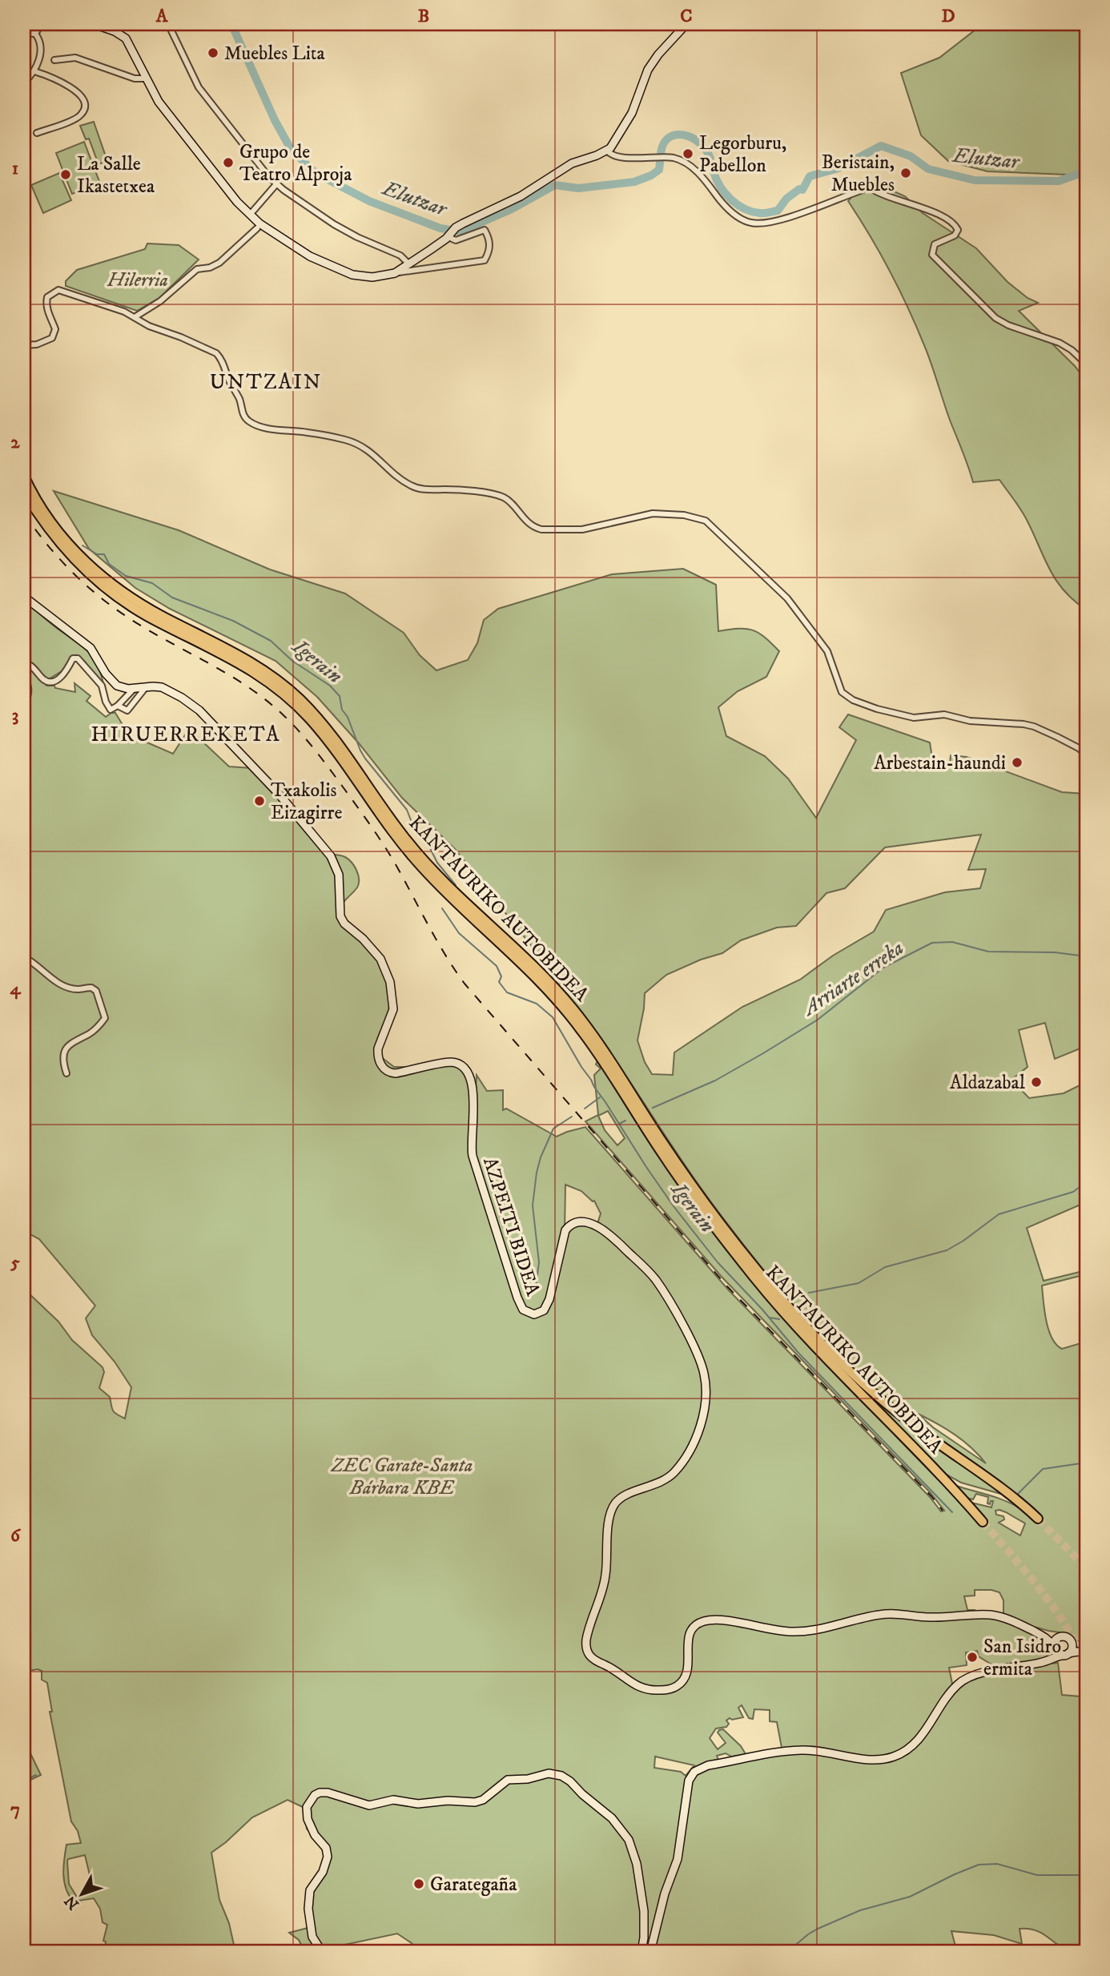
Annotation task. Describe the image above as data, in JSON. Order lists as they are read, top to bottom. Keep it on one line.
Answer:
{"streets":{"highway":["KANTAURIKO AUTOBIDEA"],"main road":["AZPEITI BIDEA"]},"districts":["UNTZAIN","HIRUERREKETA"],"water":["Elutzar","Igerain","Arriarte erreka"],"parks":["Hilerria","ZEC Garate-Santa Bárbara KBE"],"places":["Muebles Lita","Legorburu, Pabellon","Grupo de Teatro Alproja","Beristain, Muebles","La Salle Ikastetxea","Arbestain-haundi","Txakolis Eizagirre","Aldazabal","San Isidro ermita","Garategaña"],"north":"bottom left","grid":{"columns":["A","B","C","D"],"rows":["1","2","3","4","5","6","7"]}}
